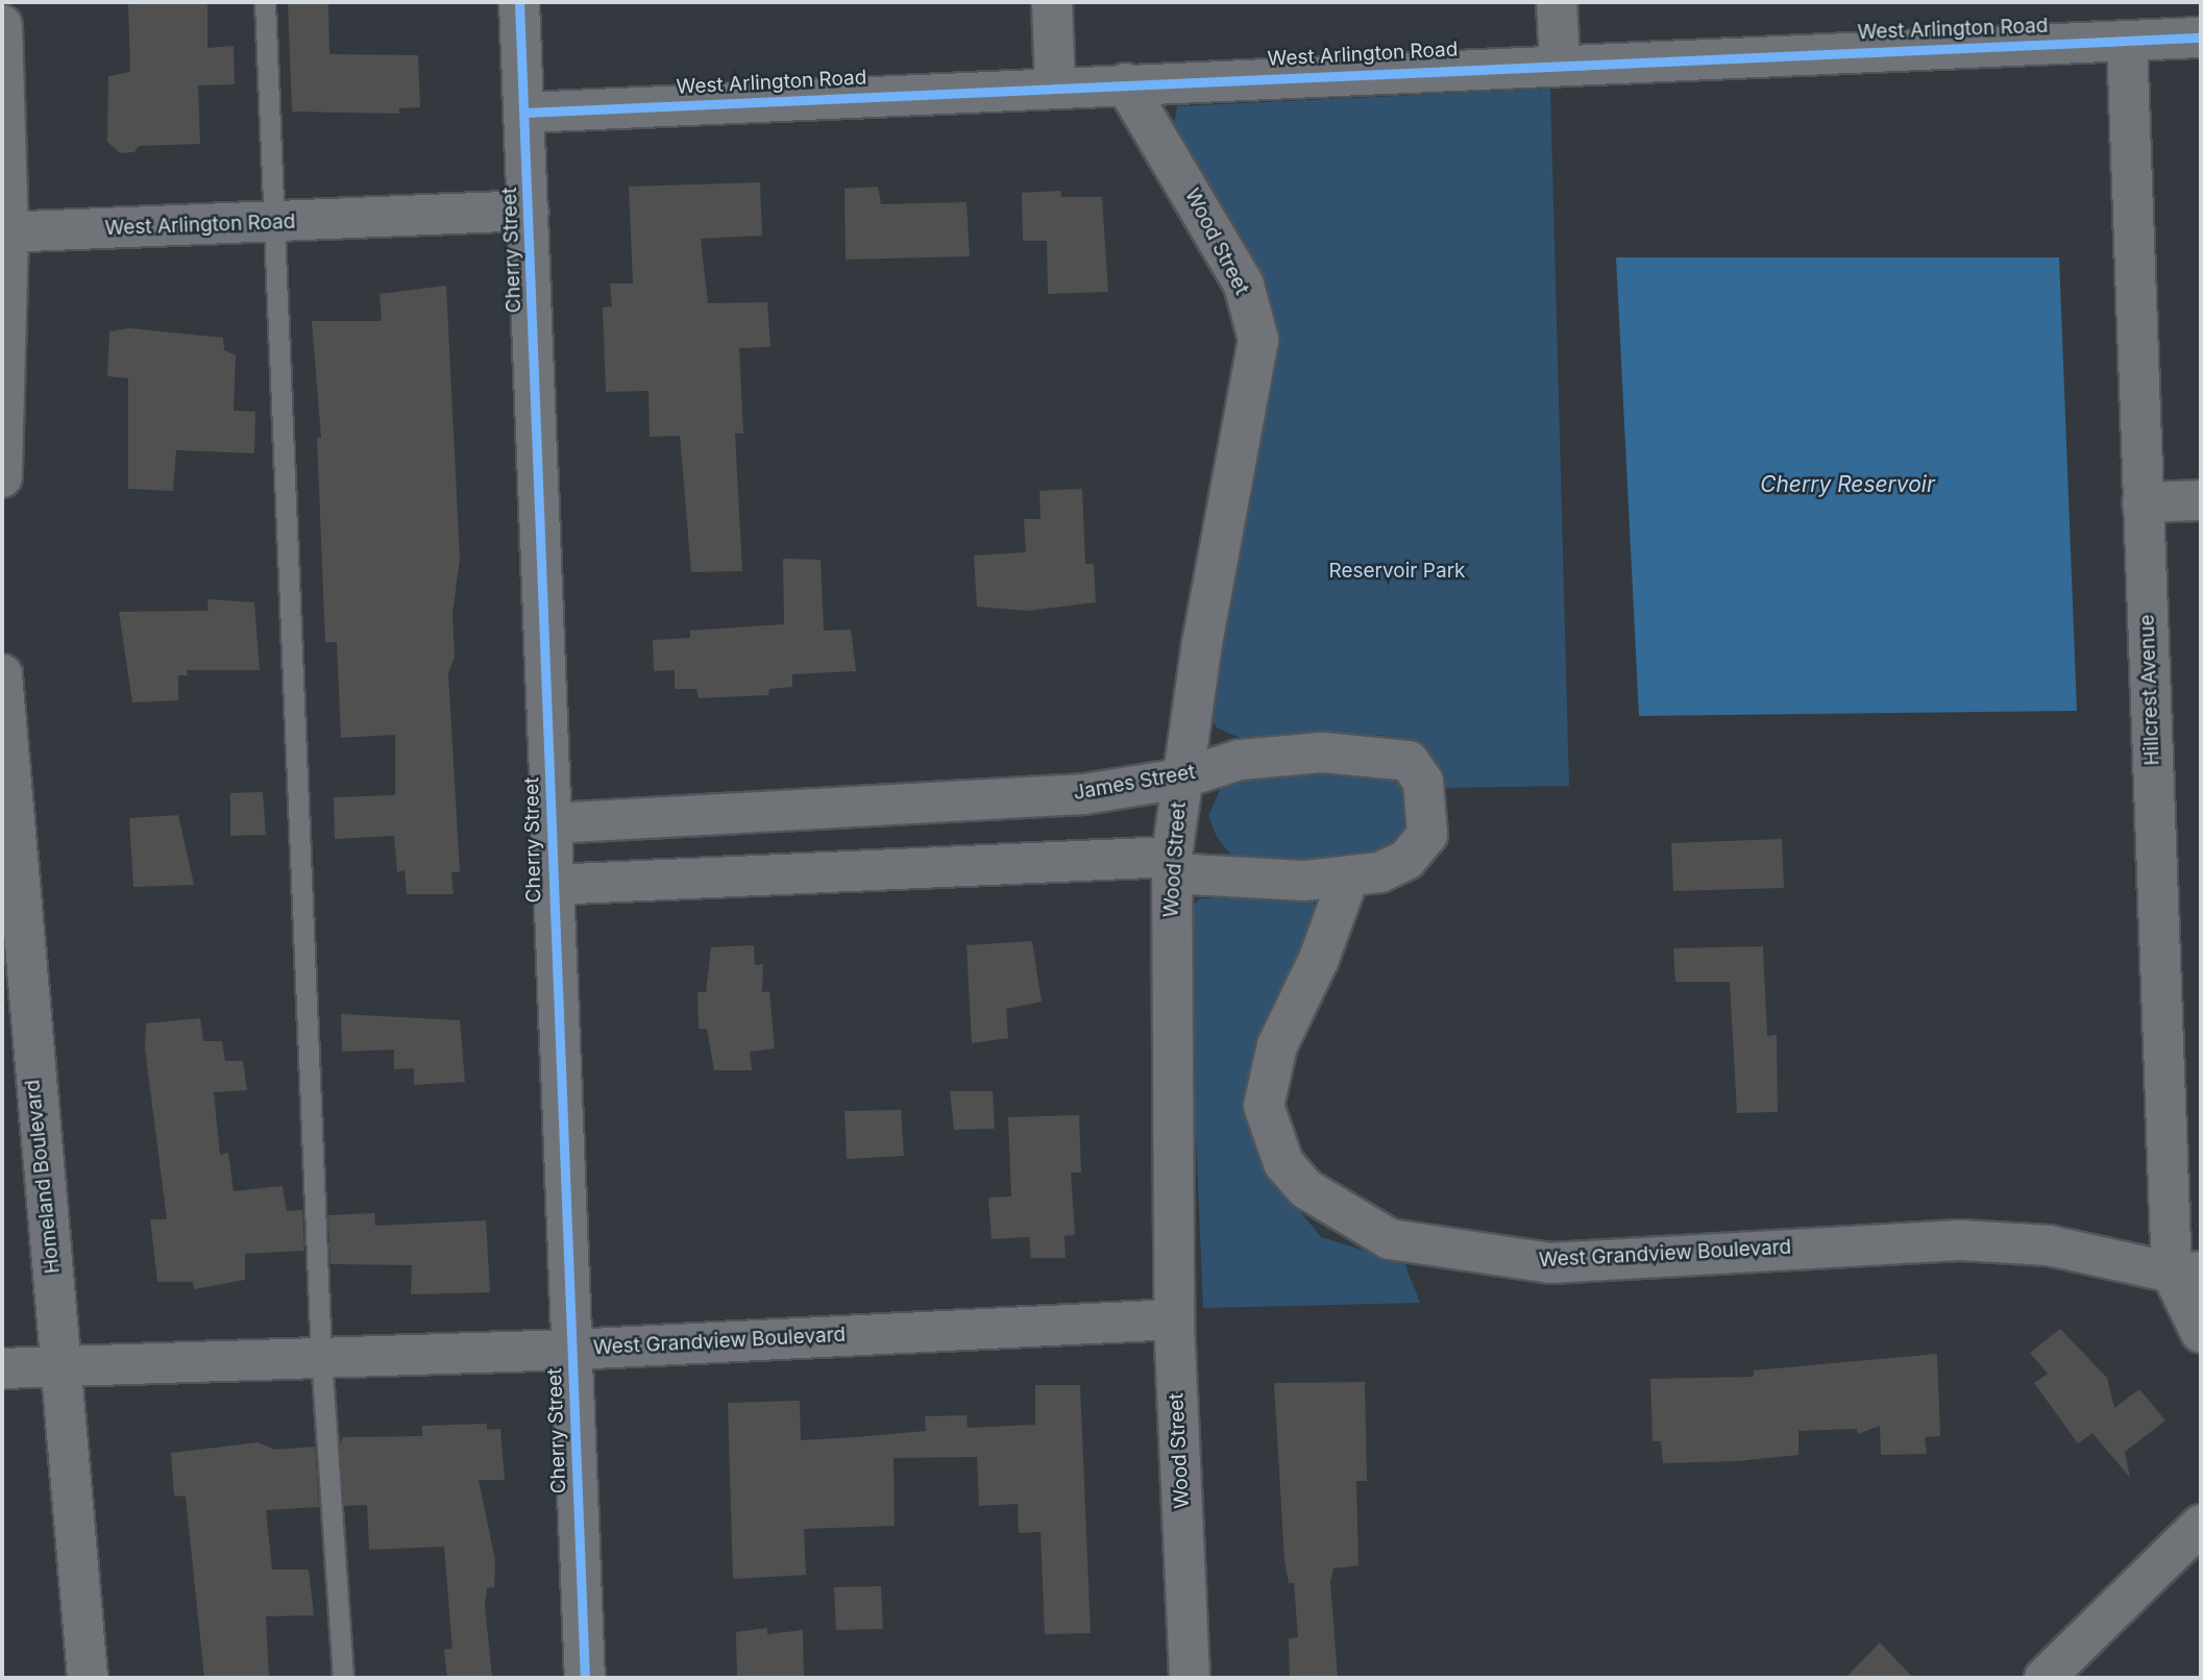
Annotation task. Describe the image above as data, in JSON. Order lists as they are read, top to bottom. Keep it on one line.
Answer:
{"streets":{"street":["West Arlington Road","Wood Street","Cherry Street","Hillcrest Avenue","James Street","Homeland Boulevard","West Grandview Boulevard"]},"crossings":[["West Arlington Road","Wood Street"],["West Arlington Road","Cherry Street"],["West Arlington Road","Hillcrest Avenue"],["Wood Street","James Street"],["Wood Street","West Grandview Boulevard"],["Cherry Street","James Street"],["Cherry Street","West Grandview Boulevard"],["Hillcrest Avenue","West Grandview Boulevard"],["James Street","West Grandview Boulevard"],["Homeland Boulevard","West Grandview Boulevard"]],"water":["Cherry Reservoir"],"parks":["Reservoir Park"]}
